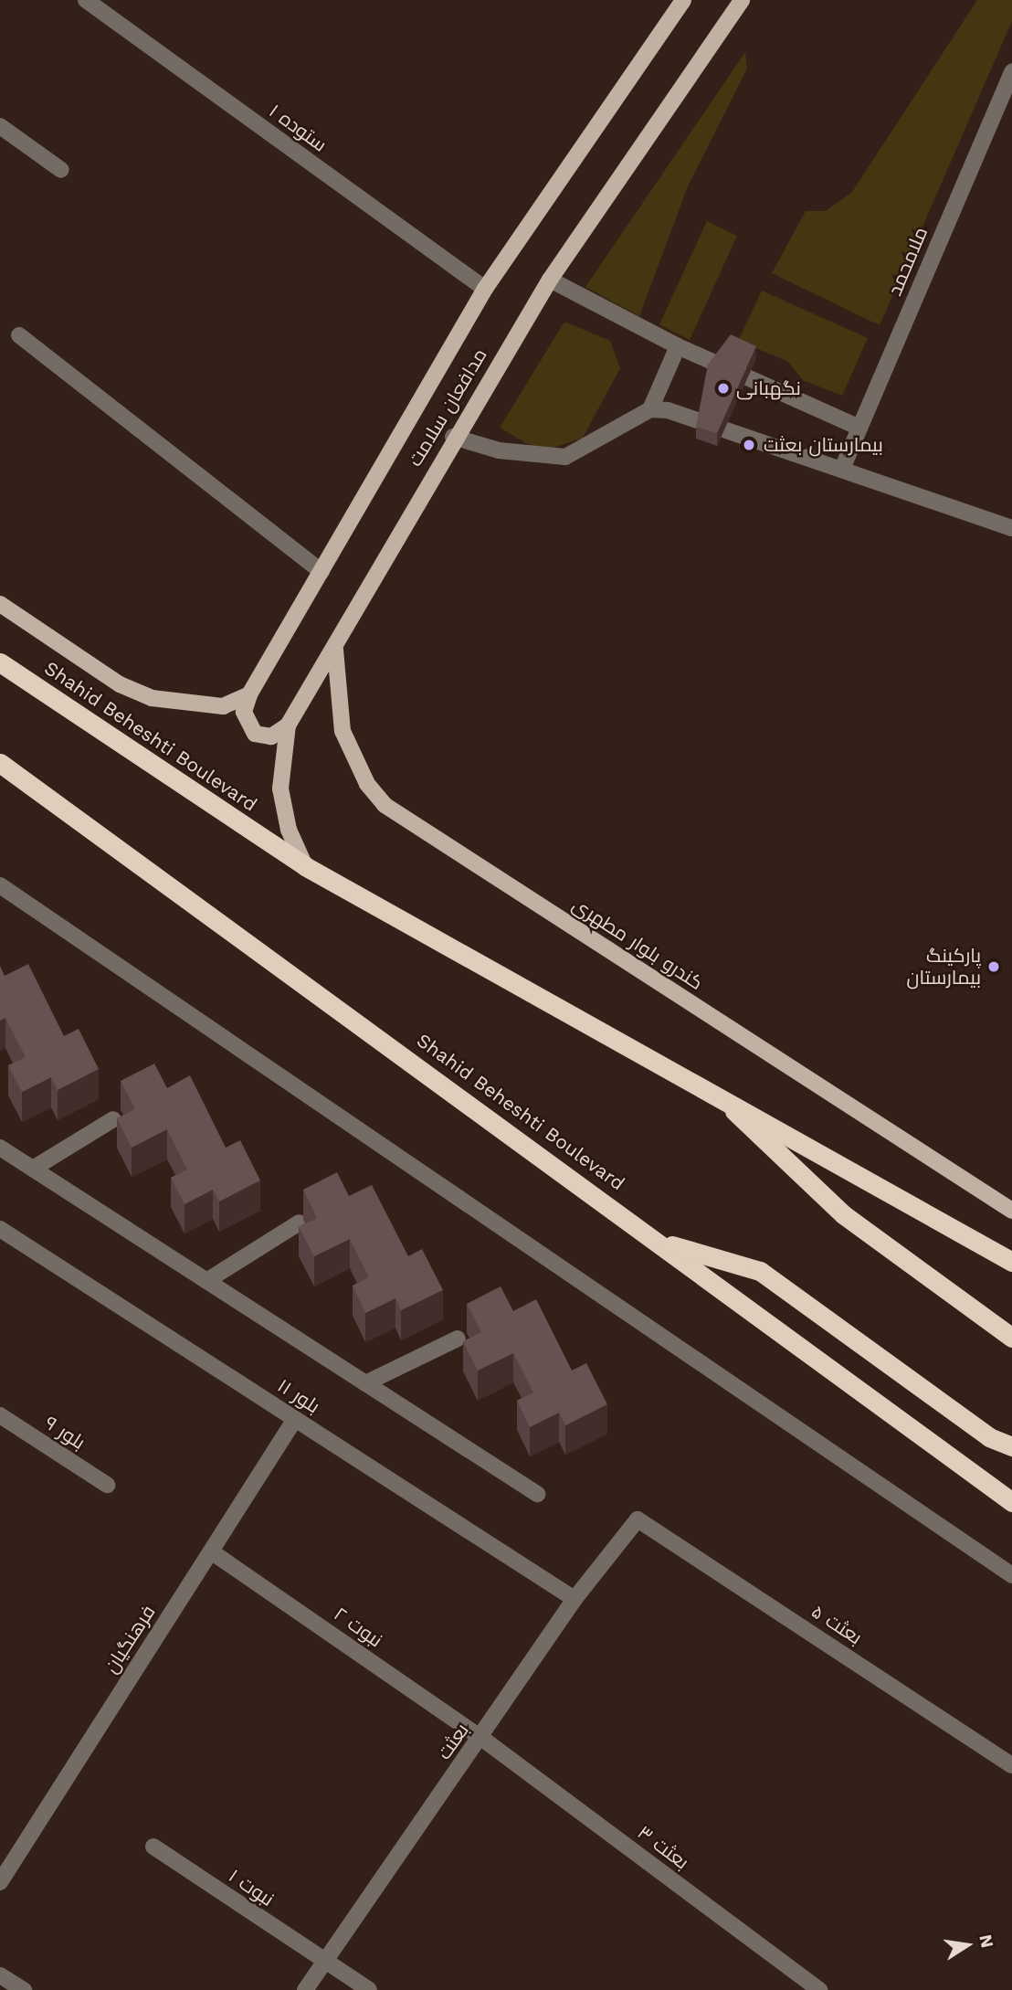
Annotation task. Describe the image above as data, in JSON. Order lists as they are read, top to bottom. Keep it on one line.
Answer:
{"streets":{"highway":["Shahid Beheshti Boulevard"],"main road":["مدافعان سلامت","کندرو بلوار مطهری"],"street":["ستوده ۱","ملامحمد","بلور ۱۱","بلور ۹","بعثت ۵","نبوت ۲","فرهنگیان","بعثت","بعثت ۳","نبوت ۱"]},"crossings":[["ستوده ۱","مدافعان سلامت"],["مدافعان سلامت","Shahid Beheshti Boulevard"],["مدافعان سلامت","کندرو بلوار مطهری"],["بلور ۱۱","فرهنگیان"],["بلور ۱۱","بعثت"],["بعثت ۵","بعثت"],["نبوت ۲","فرهنگیان"],["نبوت ۲","بعثت"],["نبوت ۲","بعثت ۳"],["بعثت","بعثت ۳"],["بعثت","نبوت ۱"]],"places":["نگهبانی","بیمارستان بعثت","پارکینگ بیمارستان"],"north":"right"}
